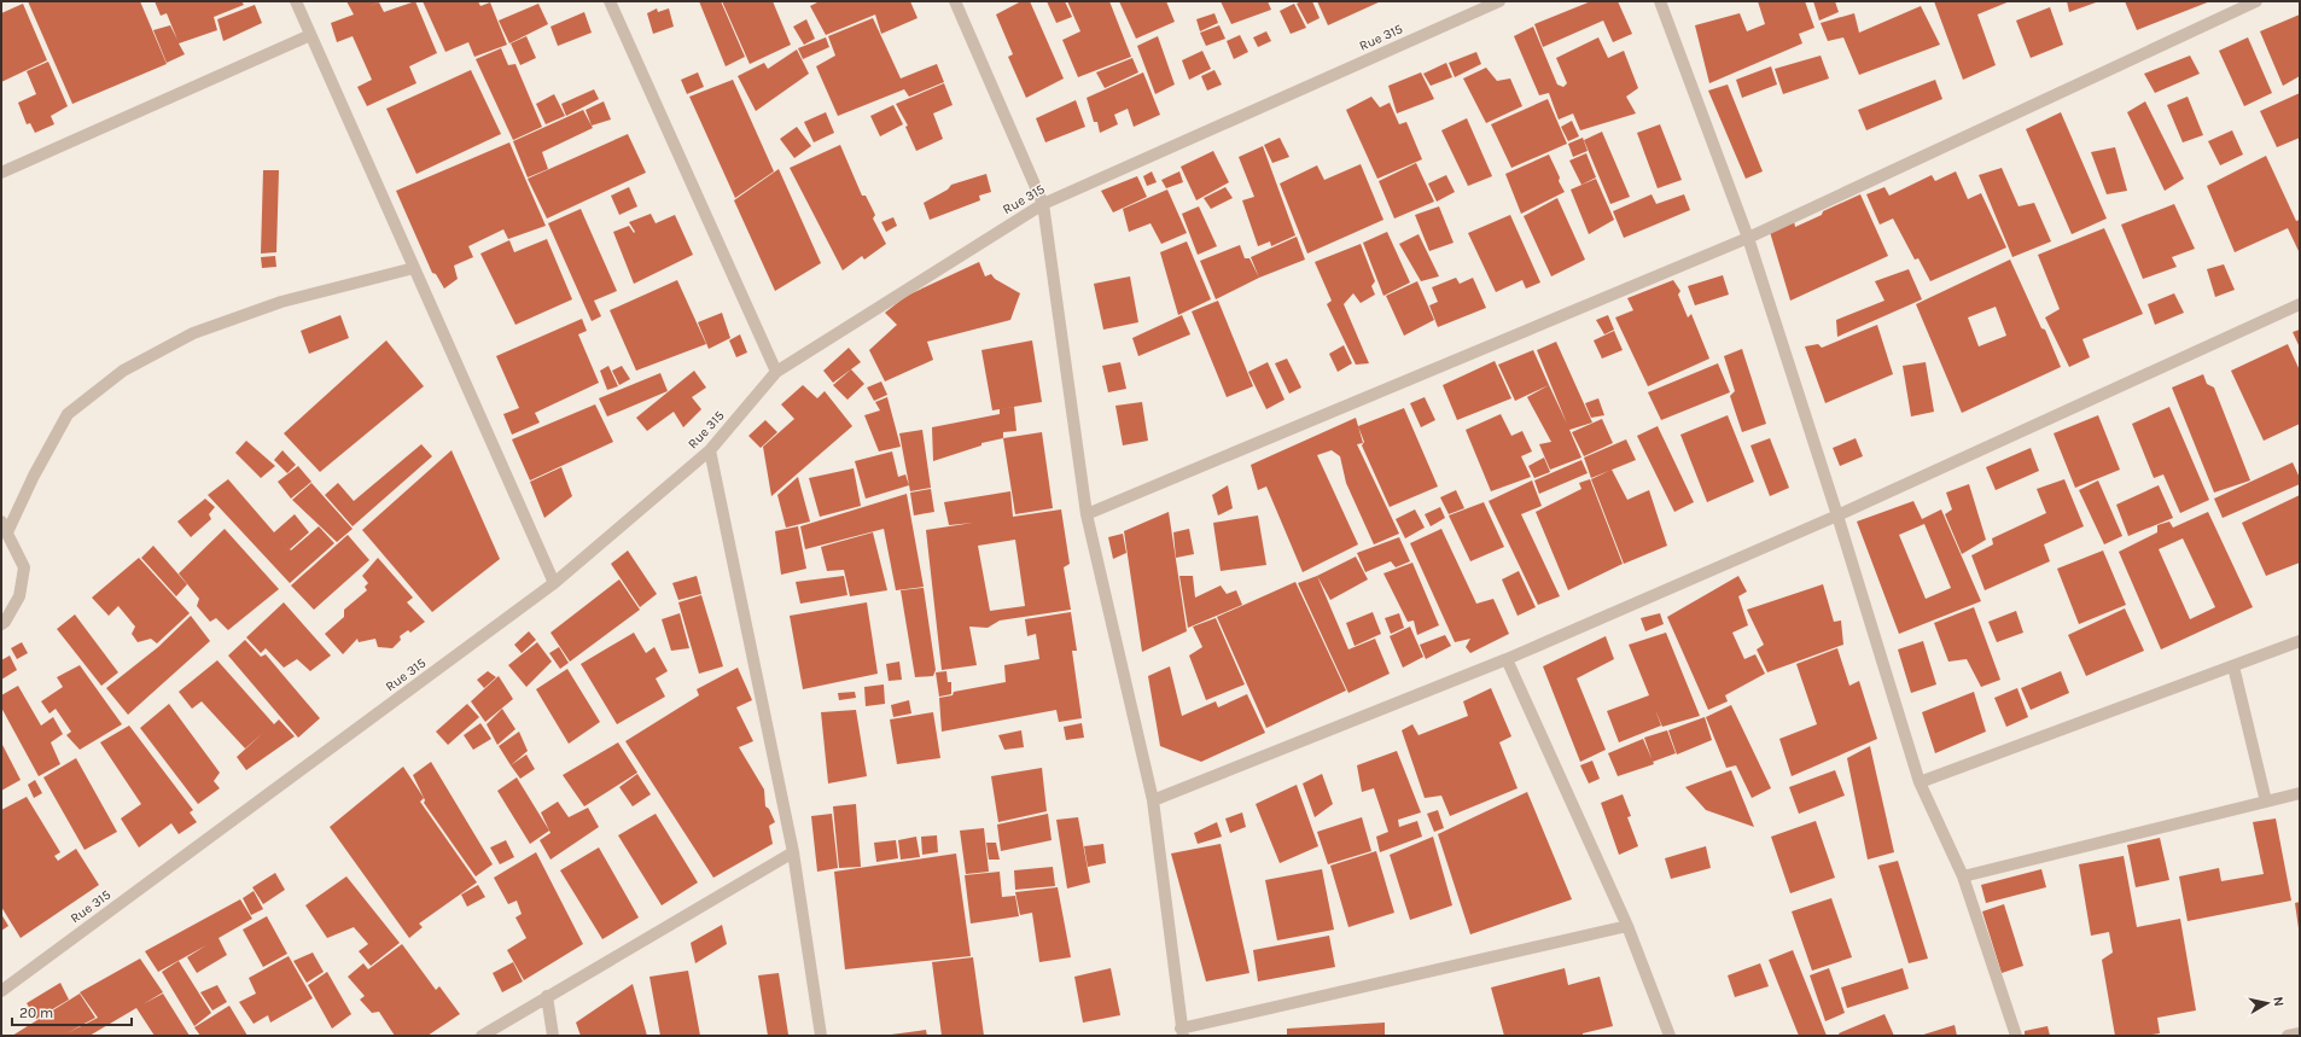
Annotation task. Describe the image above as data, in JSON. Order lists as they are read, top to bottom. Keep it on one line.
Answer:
{"streets":{"street":["Rue 315"]},"scale_bar":"20 m","north":"right"}
